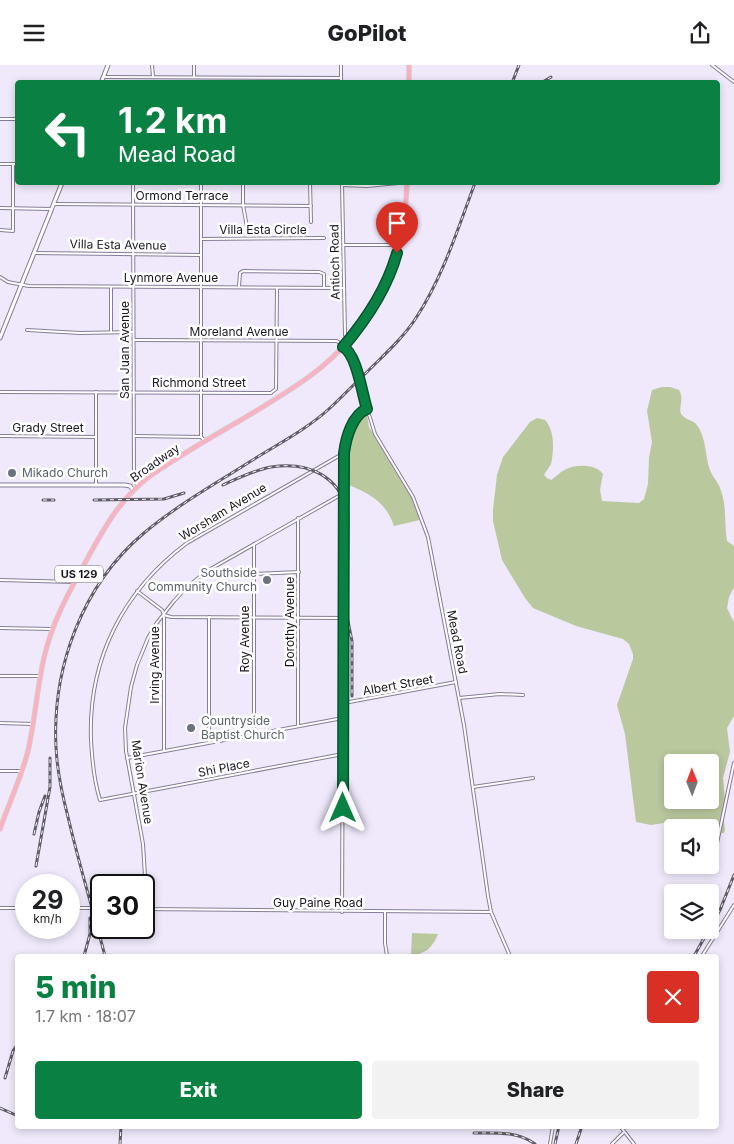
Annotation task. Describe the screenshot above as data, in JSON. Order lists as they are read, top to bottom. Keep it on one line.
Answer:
{"streets":{"main road":["Broadway","US 129"],"street":["Ormond Terrace","Villa Esta Circle","Villa Esta Avenue","Antioch Road","Lynmore Avenue","Moreland Avenue","San Juan Avenue","Richmond Street","Grady Street","Worsham Avenue","Dorothy Avenue","Roy Avenue","Mead Road","Irving Avenue","Albert Street","Shi Place","Marion Avenue","Guy Paine Road"]},"crossings":[["Ormond Terrace","San Juan Avenue"],["Villa Esta Avenue","San Juan Avenue"],["Antioch Road","Lynmore Avenue"],["Antioch Road","Broadway"],["Lynmore Avenue","San Juan Avenue"],["Moreland Avenue","San Juan Avenue"],["Moreland Avenue","Broadway"],["Moreland Avenue","Mead Road"],["San Juan Avenue","Richmond Street"],["San Juan Avenue","Broadway"],["Broadway","Mead Road"],["Worsham Avenue","Irving Avenue"],["Worsham Avenue","Shi Place"],["Dorothy Avenue","Marion Avenue"],["Roy Avenue","Marion Avenue"],["Mead Road","Albert Street"],["Mead Road","Guy Paine Road"],["Irving Avenue","Marion Avenue"],["Shi Place","Marion Avenue"]],"places":["Mikado Church","Southside Community Church","Countryside Baptist Church"],"north":"top","page":{"header":"GoPilot","turn":["1.2 km","Mead Road"],"speed":"29 km/h","limit":"30","heading":["5 min","1.7 km · 18:07"],"buttons":["Exit","Share"]}}
